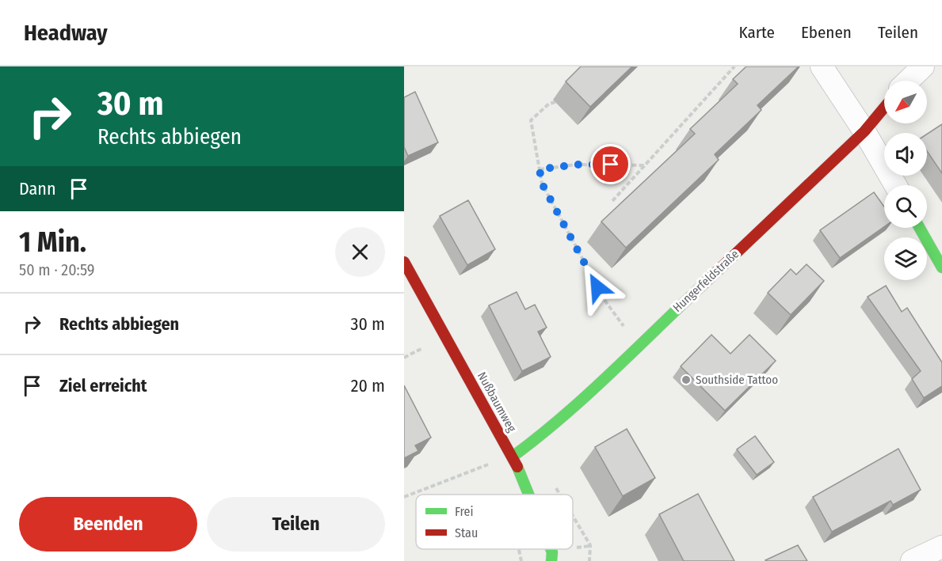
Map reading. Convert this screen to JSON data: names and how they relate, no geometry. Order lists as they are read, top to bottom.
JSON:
{
  "streets": {
    "street": ["Hungerfeldstraße", "Nußbaumweg"]
  },
  "crossings": [
    ["Hungerfeldstraße", "Nußbaumweg"]
  ],
  "places": ["Southside Tattoo"],
  "legend": ["Frei", "Stau"],
  "north": "bottom left",
  "page": {
    "header": "Headway",
    "nav": ["Karte", "Ebenen", "Teilen"],
    "turn": ["30 m", "Rechts abbiegen"],
    "then": "Dann",
    "heading": ["1 Min.", "50 m · 20:59"],
    "list": [
      {
        "name": "Rechts abbiegen",
        "value": "30 m"
      },
      {
        "name": "Ziel erreicht",
        "value": "20 m"
      }
    ],
    "buttons": ["Beenden", "Teilen"]
  }
}
